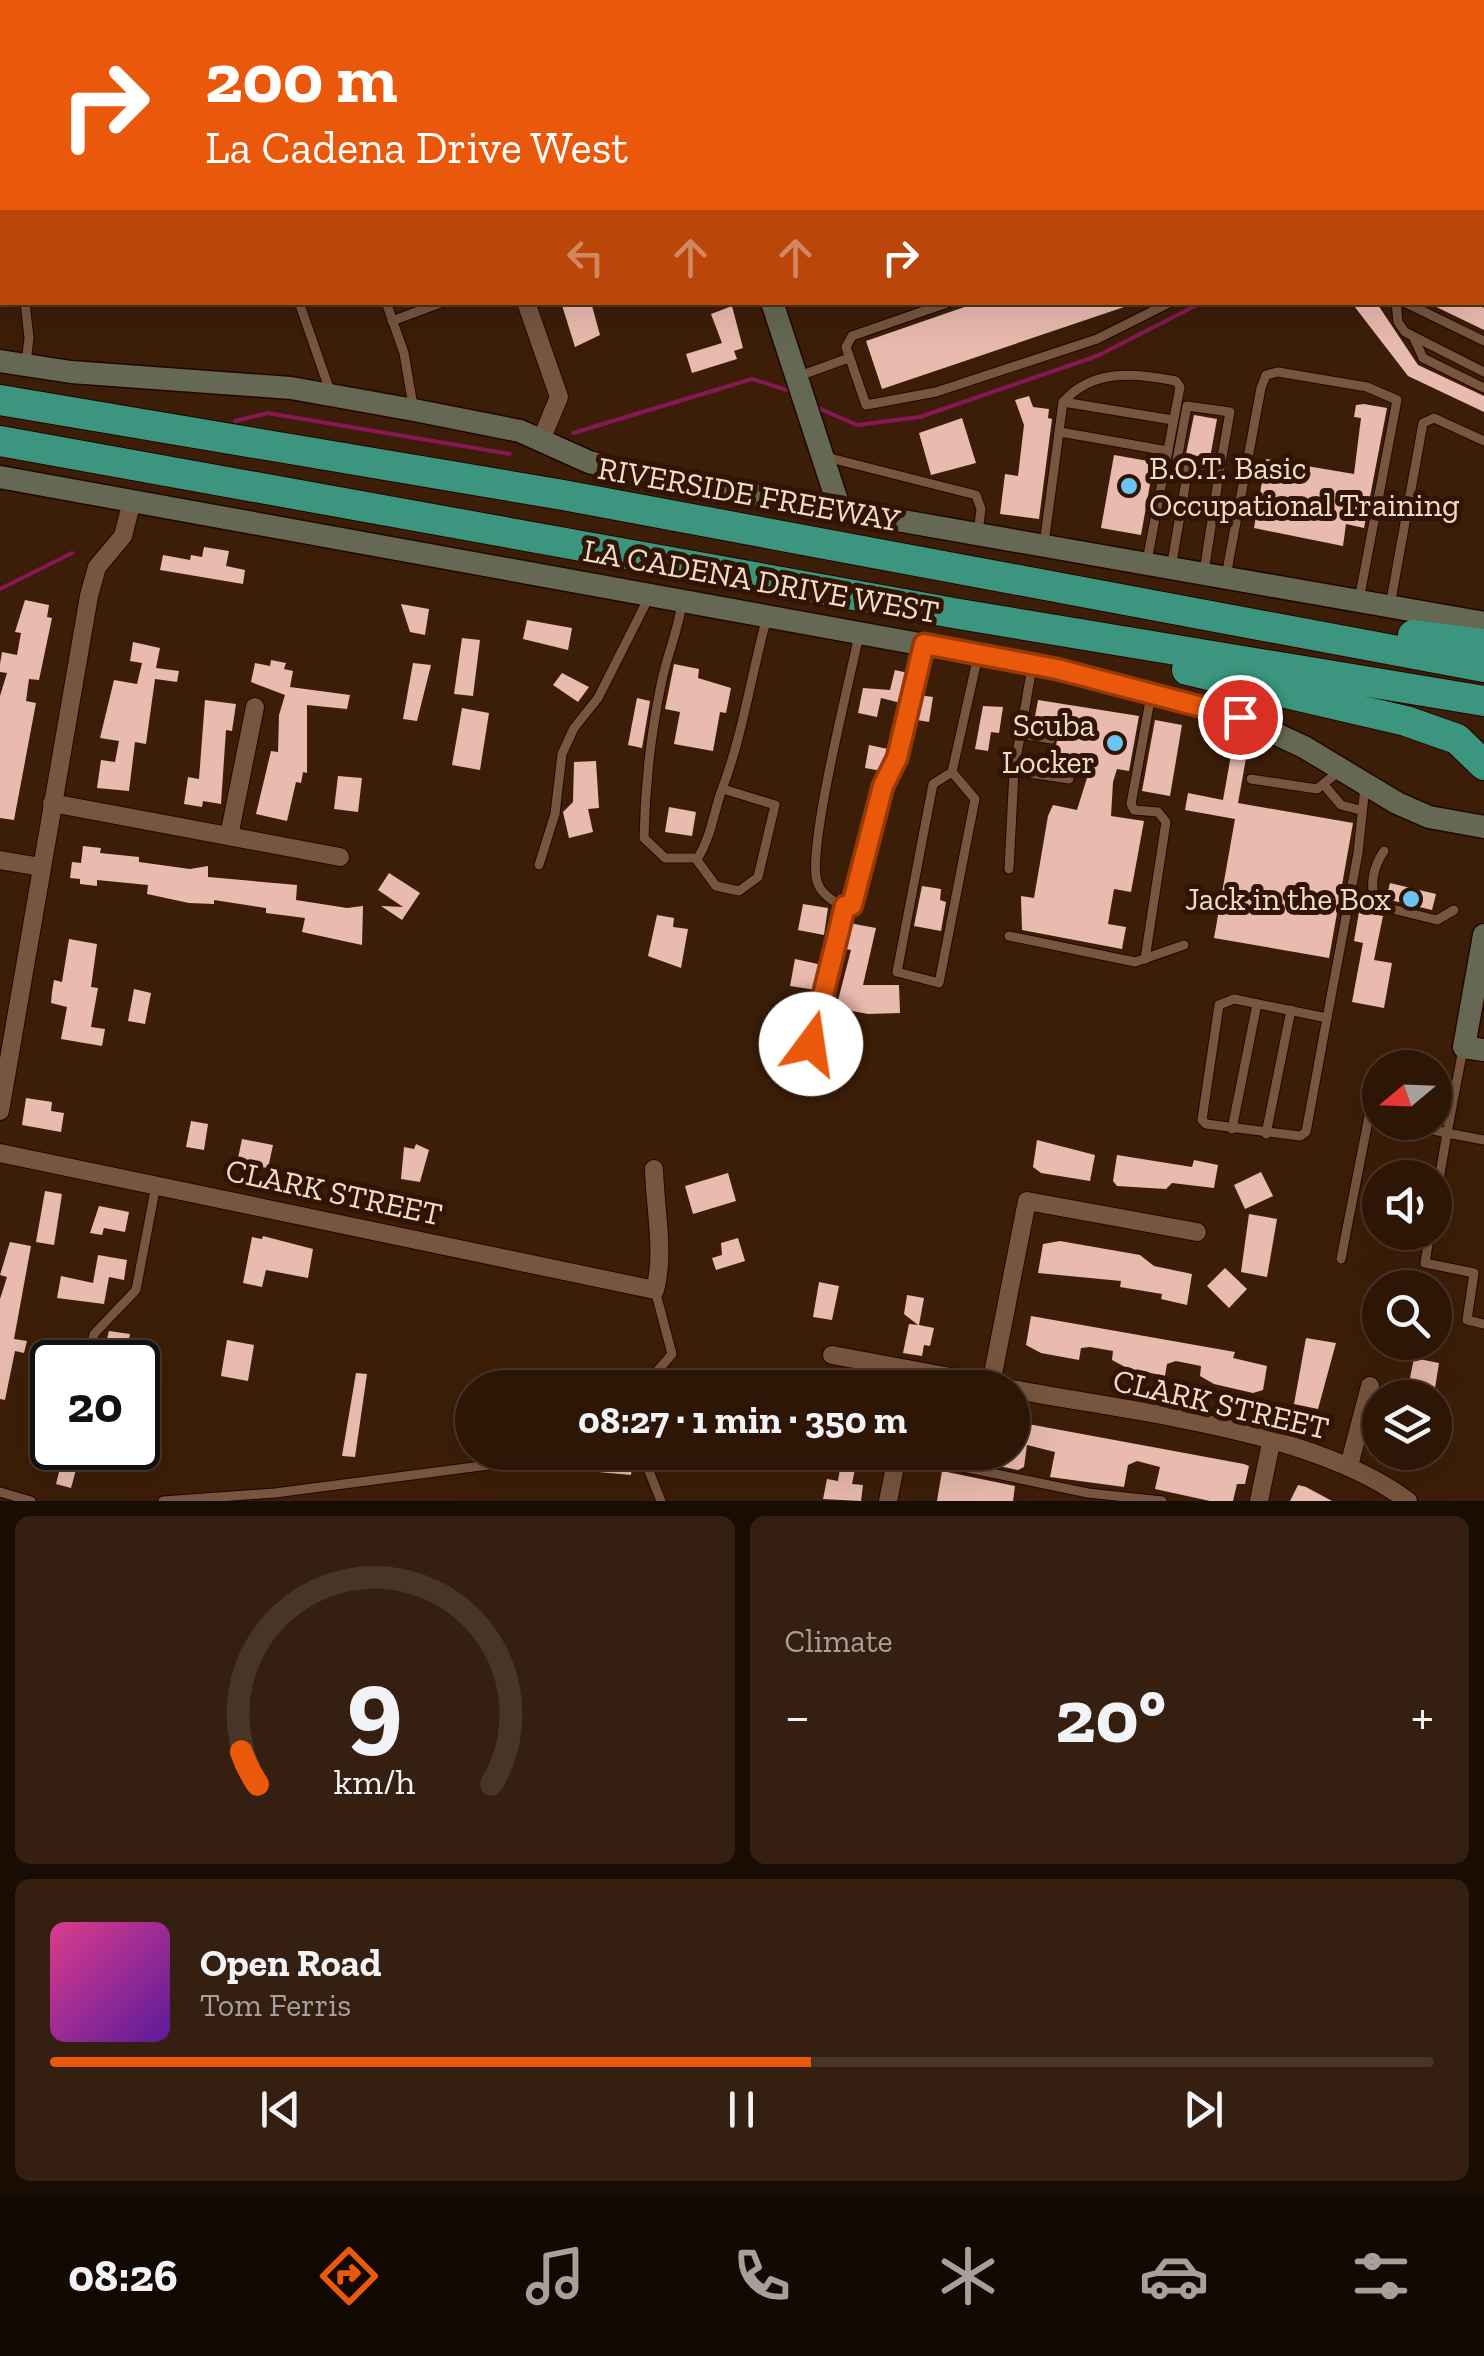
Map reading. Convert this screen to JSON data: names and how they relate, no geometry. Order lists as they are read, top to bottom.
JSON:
{
  "streets": {
    "highway": ["RIVERSIDE FREEWAY"],
    "main road": ["LA CADENA DRIVE WEST"],
    "street": ["CLARK STREET"]
  },
  "places": ["B.O.T. Basic Occupational Training", "Scuba Locker", "Jack in the Box"],
  "north": "left",
  "page": {
    "turn": ["200 m", "La Cadena Drive West"],
    "limit": "20",
    "trip": "08:27 · 1 min · 350 m",
    "tile": "Climate",
    "heat": ["−", "20°", "+"],
    "song": ["Open Road", "Tom Ferris"],
    "tabs": "08:26",
    "gauge": ["9", "km/h"]
  }
}
